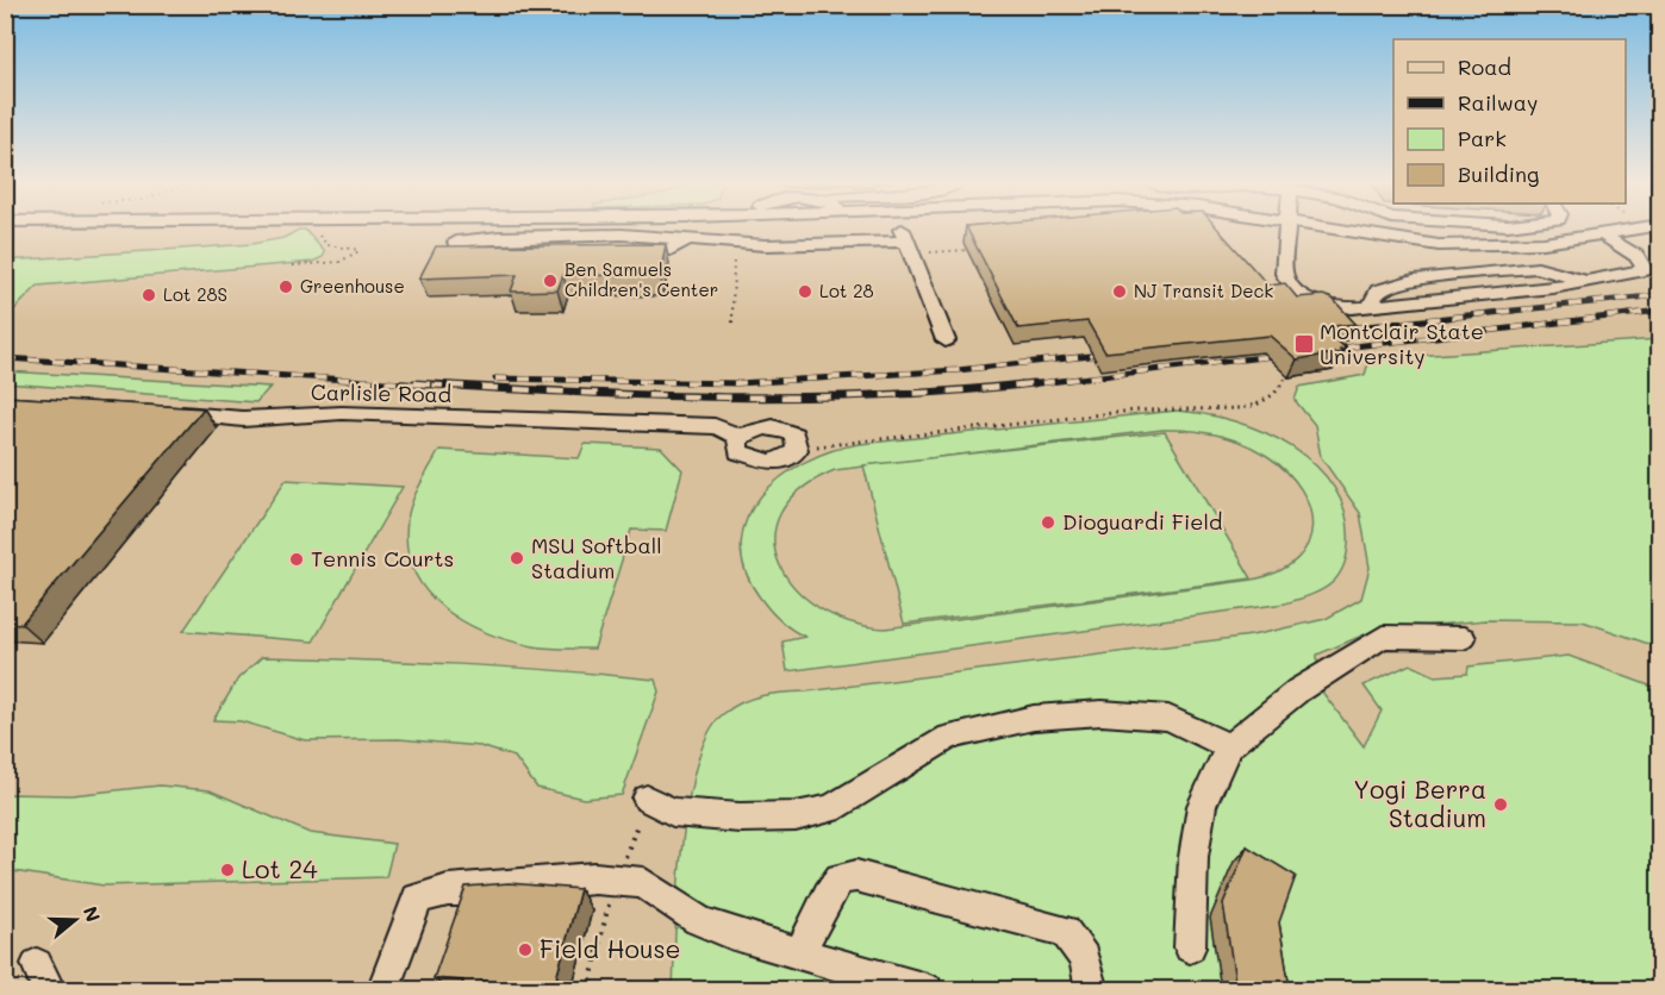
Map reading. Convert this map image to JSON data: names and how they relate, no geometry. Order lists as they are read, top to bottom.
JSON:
{
  "streets": {
    "street": ["Carlisle Road"]
  },
  "places": {
    "other": [
      "Ben Samuels Children's Center",
      "Greenhouse",
      "Lot 28",
      "NJ Transit Deck",
      "Lot 28S",
      "Dioguardi Field",
      "MSU Softball Stadium",
      "Tennis Courts",
      "Yogi Berra Stadium",
      "Lot 24",
      "Field House"
    ],
    "transit": ["Montclair State University"]
  },
  "legend": [
    "Road",
    "Railway",
    "Park",
    "Building"
  ],
  "north": "right"
}
